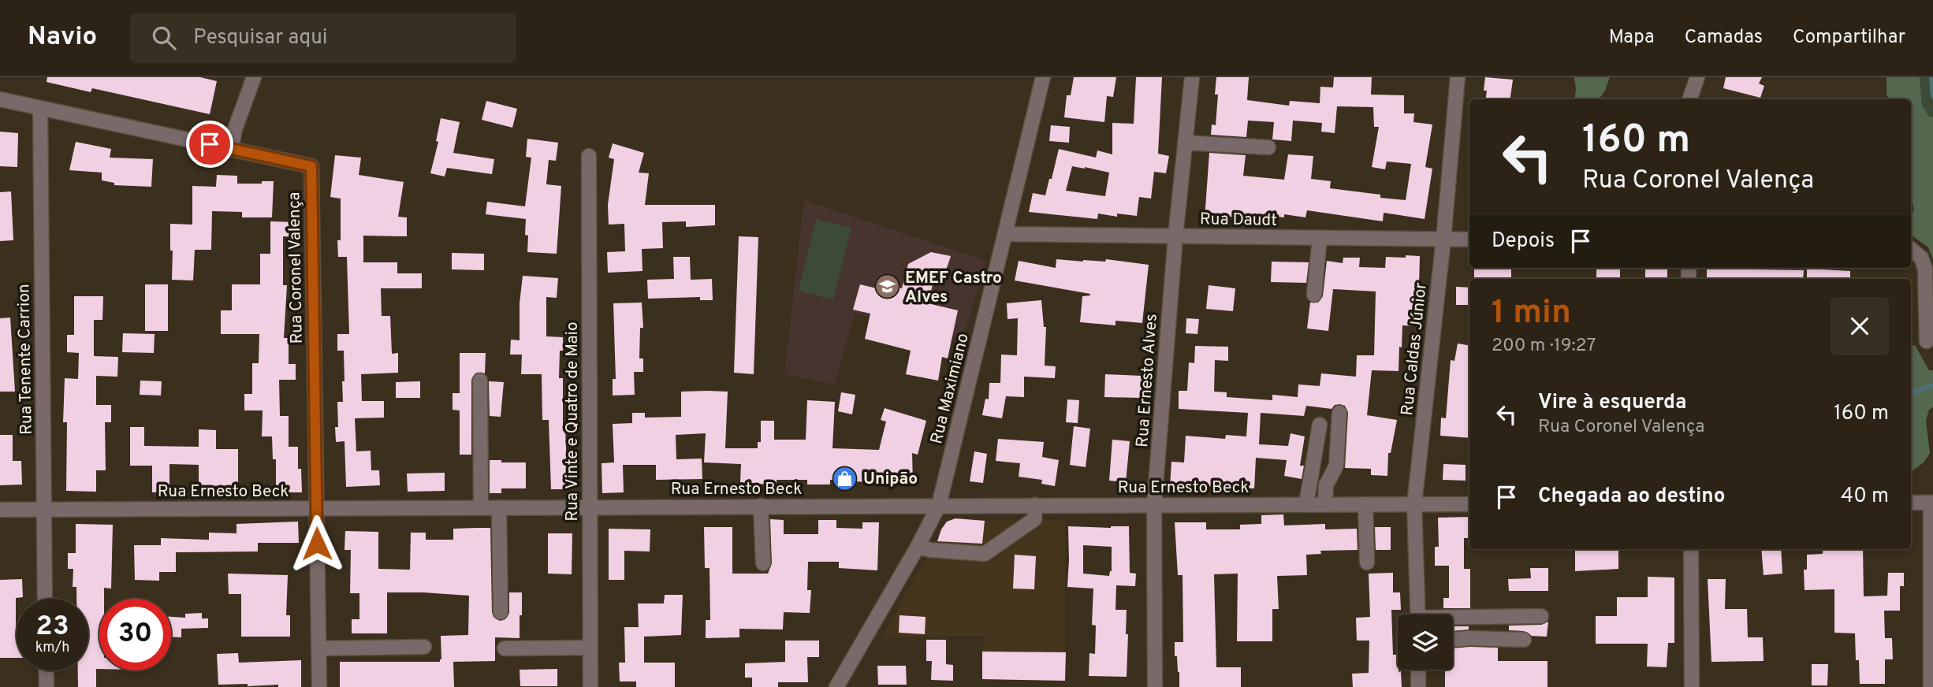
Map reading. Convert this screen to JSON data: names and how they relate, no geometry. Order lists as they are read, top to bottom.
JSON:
{
  "streets": {
    "street": [
      "Rua Daudt",
      "Rua Coronel Valença",
      "Rua Caldas Júnior",
      "Rua Tenente Carrion",
      "Rua Ernesto Alves",
      "Rua Maximiano",
      "Rua Vinte e Quatro de Maio",
      "Rua Ernesto Beck"
    ]
  },
  "crossings": [
    ["Rua Daudt", "Rua Caldas Júnior"],
    ["Rua Daudt", "Rua Ernesto Alves"],
    ["Rua Daudt", "Rua Maximiano"],
    ["Rua Coronel Valença", "Rua Tenente Carrion"],
    ["Rua Coronel Valença", "Rua Ernesto Beck"],
    ["Rua Caldas Júnior", "Rua Ernesto Beck"],
    ["Rua Tenente Carrion", "Rua Ernesto Beck"],
    ["Rua Ernesto Alves", "Rua Ernesto Beck"],
    ["Rua Maximiano", "Rua Ernesto Beck"],
    ["Rua Vinte e Quatro de Maio", "Rua Ernesto Beck"]
  ],
  "places": {
    "school or university": ["EMEF Castro Alves"],
    "shop": ["Unipão"]
  },
  "page": {
    "header": "Navio",
    "search": "Pesquisar aqui",
    "nav": ["Mapa", "Camadas", "Compartilhar"],
    "turn": ["160 m", "Rua Coronel Valença"],
    "then": "Depois",
    "heading": ["1 min", "200 m · 19:27"],
    "list": [
      {
        "name": "Vire à esquerda",
        "note": "Rua Coronel Valença",
        "value": "160 m"
      },
      {
        "name": "Chegada ao destino",
        "value": "40 m"
      }
    ],
    "speed": "23 km/h",
    "limit": "30"
  }
}
